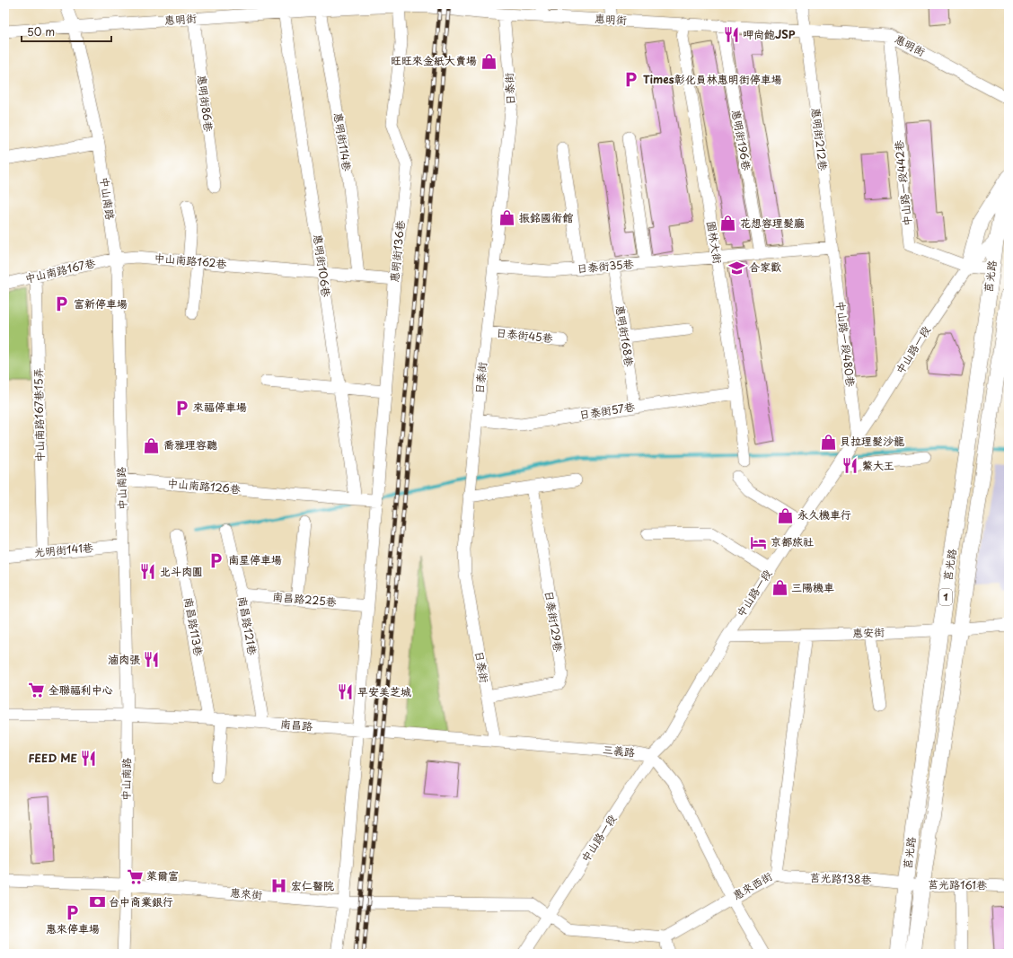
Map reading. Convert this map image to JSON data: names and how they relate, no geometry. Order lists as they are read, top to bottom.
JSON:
{
  "streets": {
    "main road": ["莒光路", "1"],
    "street": [
      "惠明街",
      "日泰街",
      "惠明街86巷",
      "惠明街212巷",
      "惠明街196巷",
      "惠明街114巷",
      "中山路一段442巷",
      "中山南路",
      "園林大街",
      "惠明街136巷",
      "中山南路162巷",
      "惠明街106巷",
      "日泰街35巷",
      "中山南路167巷",
      "日泰街45巷",
      "惠明街168巷",
      "中山路一段480巷",
      "中山路一段",
      "日泰街57巷",
      "中山南路167巷15弄",
      "中山南路126巷",
      "光明街141巷",
      "南昌路225巷",
      "日泰街129巷",
      "南昌路121巷",
      "南昌路113巷",
      "惠安街",
      "南昌路",
      "三義路",
      "莒光路138巷",
      "莒光路161巷",
      "惠來西街",
      "惠來街"
    ]
  },
  "crossings": [
    ["惠明街", "日泰街"],
    ["惠明街", "惠明街86巷"],
    ["惠明街", "惠明街212巷"],
    ["惠明街", "惠明街196巷"],
    ["惠明街", "惠明街114巷"],
    ["惠明街", "中山路一段442巷"],
    ["惠明街", "中山南路"],
    ["惠明街", "園林大街"],
    ["惠明街", "惠明街136巷"],
    ["惠明街", "惠明街106巷"],
    ["日泰街", "日泰街35巷"],
    ["日泰街", "日泰街45巷"],
    ["日泰街", "日泰街57巷"],
    ["日泰街", "日泰街129巷"],
    ["日泰街", "三義路"],
    ["惠明街212巷", "日泰街35巷"],
    ["惠明街212巷", "中山路一段480巷"],
    ["惠明街196巷", "日泰街35巷"],
    ["惠明街114巷", "中山南路162巷"],
    ["中山路一段442巷", "莒光路"],
    ["中山路一段442巷", "中山路一段"],
    ["中山南路", "中山南路162巷"],
    ["中山南路", "中山南路167巷"],
    ["中山南路", "中山南路126巷"],
    ["中山南路", "光明街141巷"],
    ["中山南路", "南昌路"],
    ["中山南路", "惠來街"],
    ["園林大街", "日泰街35巷"],
    ["園林大街", "日泰街57巷"],
    ["惠明街136巷", "中山南路162巷"],
    ["中山南路162巷", "惠明街106巷"],
    ["中山南路162巷", "中山南路167巷"],
    ["惠明街106巷", "中山南路126巷"],
    ["日泰街35巷", "惠明街168巷"],
    ["日泰街35巷", "中山路一段480巷"],
    ["中山南路167巷", "中山南路167巷15弄"],
    ["莒光路", "中山路一段"],
    ["莒光路", "1"],
    ["莒光路", "惠安街"],
    ["莒光路", "莒光路138巷"],
    ["莒光路", "莒光路161巷"],
    ["惠明街168巷", "日泰街57巷"],
    ["中山路一段480巷", "中山路一段"],
    ["中山路一段", "1"],
    ["中山路一段", "惠安街"],
    ["中山路一段", "三義路"],
    ["中山路一段", "惠來街"],
    ["中山南路167巷15弄", "光明街141巷"],
    ["南昌路225巷", "南昌路121巷"],
    ["南昌路121巷", "南昌路"],
    ["南昌路113巷", "南昌路"],
    ["惠安街", "惠來西街"],
    ["南昌路", "三義路"],
    ["莒光路138巷", "莒光路161巷"],
    ["莒光路138巷", "惠來西街"]
  ],
  "places": {
    "restaurant": [
      "呷尚飽JSP",
      "鱉大王",
      "北斗肉圓",
      "滷肉張",
      "早安美芝城",
      "FEED ME"
    ],
    "shop": [
      "旺旺來金紙大賣場",
      "振銘國術館",
      "花想容理髮廳",
      "貝拉理髮沙龍",
      "喬雅理容聽",
      "永久機車行",
      "三陽機車"
    ],
    "parking": [
      "Times彰化員林惠明街停車場",
      "富新停車場",
      "來福停車場",
      "南星停車場",
      "惠來停車場"
    ],
    "school or university": ["合家歡"],
    "hotel": ["京都旅社"],
    "supermarket": ["全聯福利中心", "萊爾富"],
    "hospital": ["宏仁醫院"],
    "bank": ["台中商業銀行"]
  },
  "scale_bar": "50 m"
}
